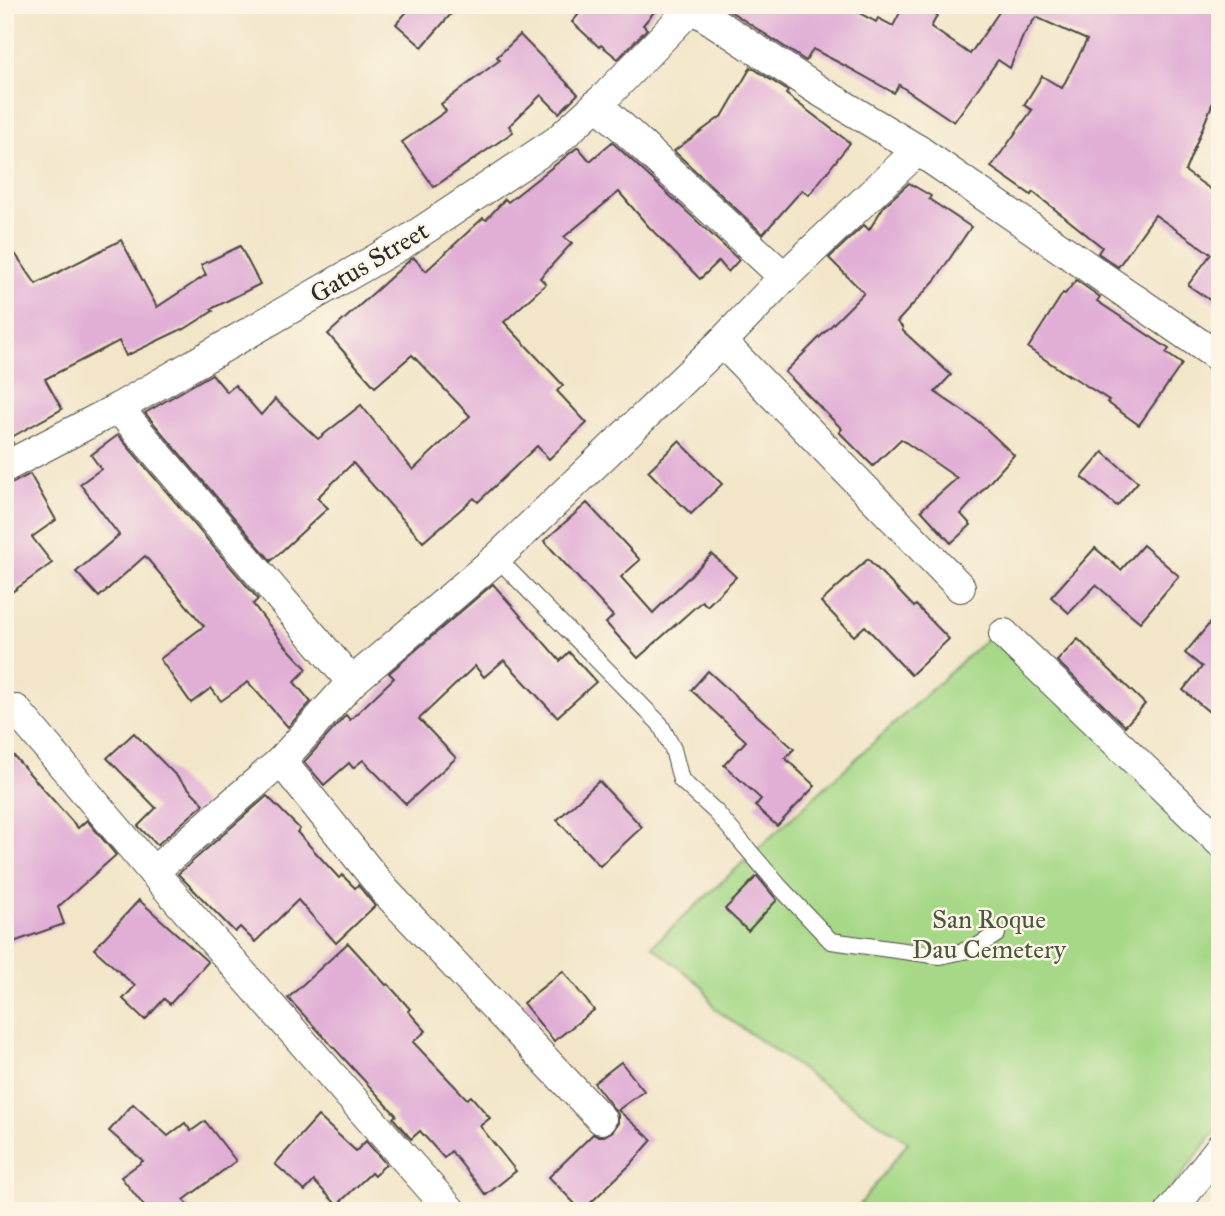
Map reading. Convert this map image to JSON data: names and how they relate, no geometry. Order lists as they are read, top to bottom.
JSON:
{
  "streets": {
    "street": ["Gatus Street"]
  },
  "parks": ["San Roque Dau Cemetery"]
}
